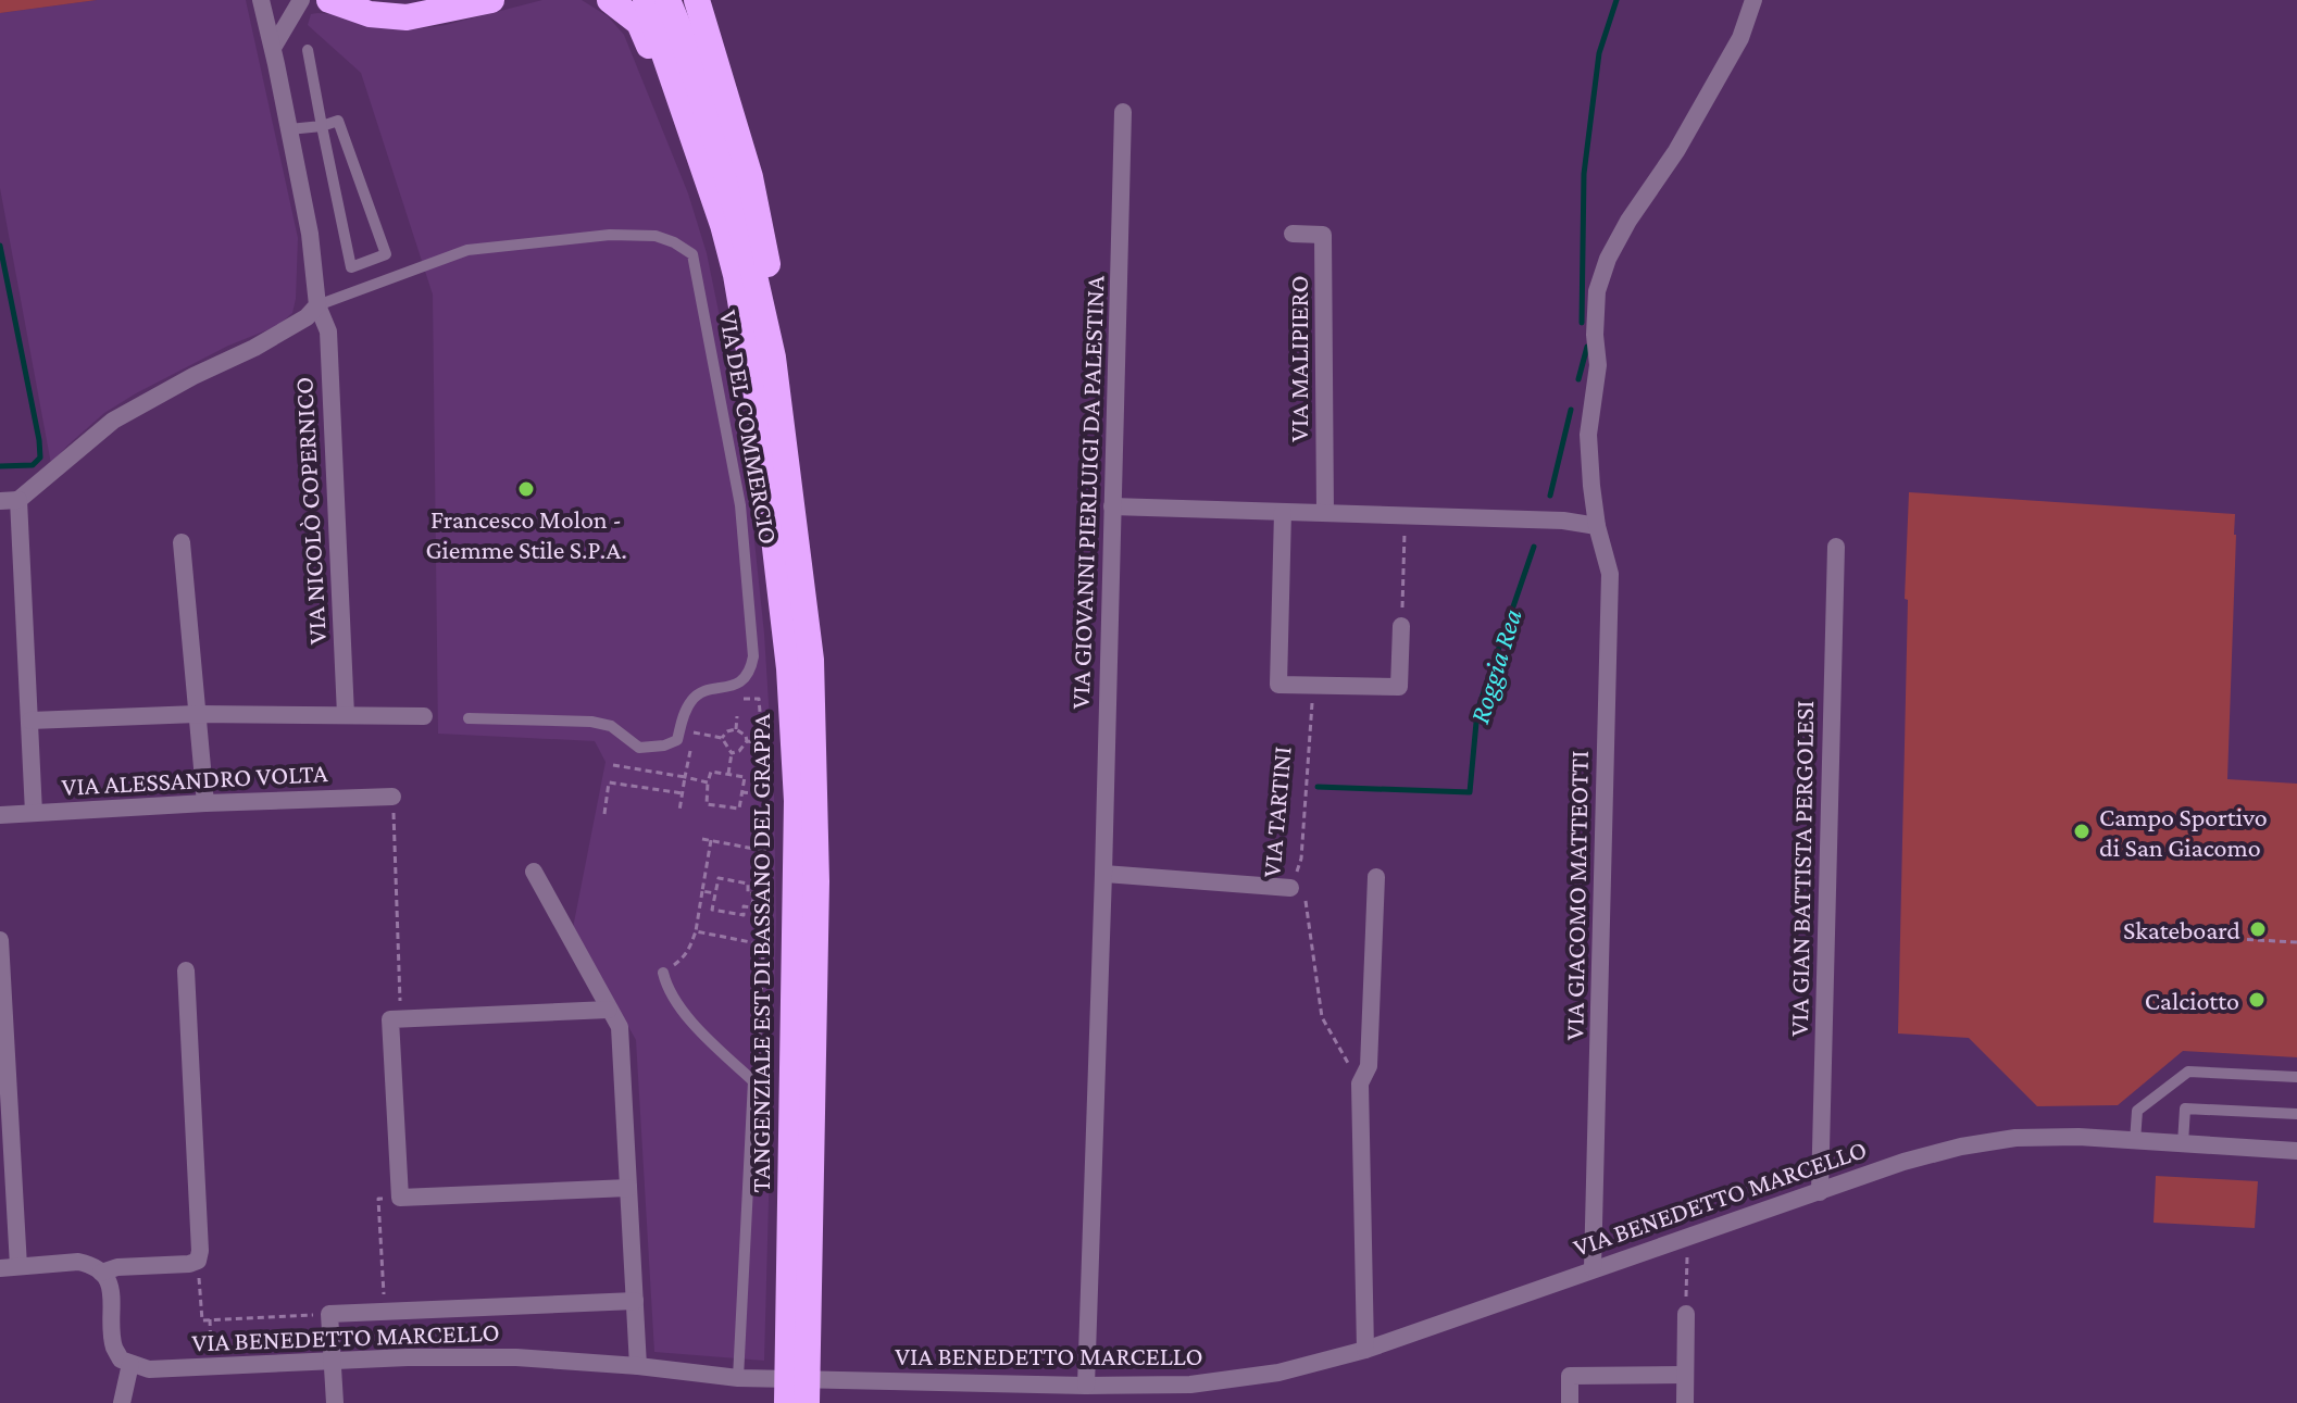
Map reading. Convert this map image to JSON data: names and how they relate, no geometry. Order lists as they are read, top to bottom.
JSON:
{
  "streets": {
    "highway": ["TANGENZIALE EST DI BASSANO DEL GRAPPA"],
    "street": [
      "VIA MALIPIERO",
      "VIA DEL COMMERCIO",
      "VIA GIOVANNI PIERLUIGI DA PALESTINA",
      "VIA NICOLÒ COPERNICO",
      "VIA ALESSANDRO VOLTA",
      "VIA GIAN BATTISTA PERGOLESI",
      "VIA GIACOMO MATTEOTTI",
      "VIA BENEDETTO MARCELLO"
    ],
    "path": ["VIA TARTINI"]
  },
  "crossings": [
    ["VIA DEL COMMERCIO", "VIA NICOLÒ COPERNICO"],
    ["VIA GIOVANNI PIERLUIGI DA PALESTINA", "VIA BENEDETTO MARCELLO"],
    ["VIA GIAN BATTISTA PERGOLESI", "VIA BENEDETTO MARCELLO"],
    ["VIA GIACOMO MATTEOTTI", "VIA BENEDETTO MARCELLO"]
  ],
  "water": ["Roggia Rea"],
  "places": [
    "Francesco Molon - Giemme Stile S.P.A.",
    "Campo Sportivo di San Giacomo",
    "Skateboard",
    "Calciotto"
  ]
}
